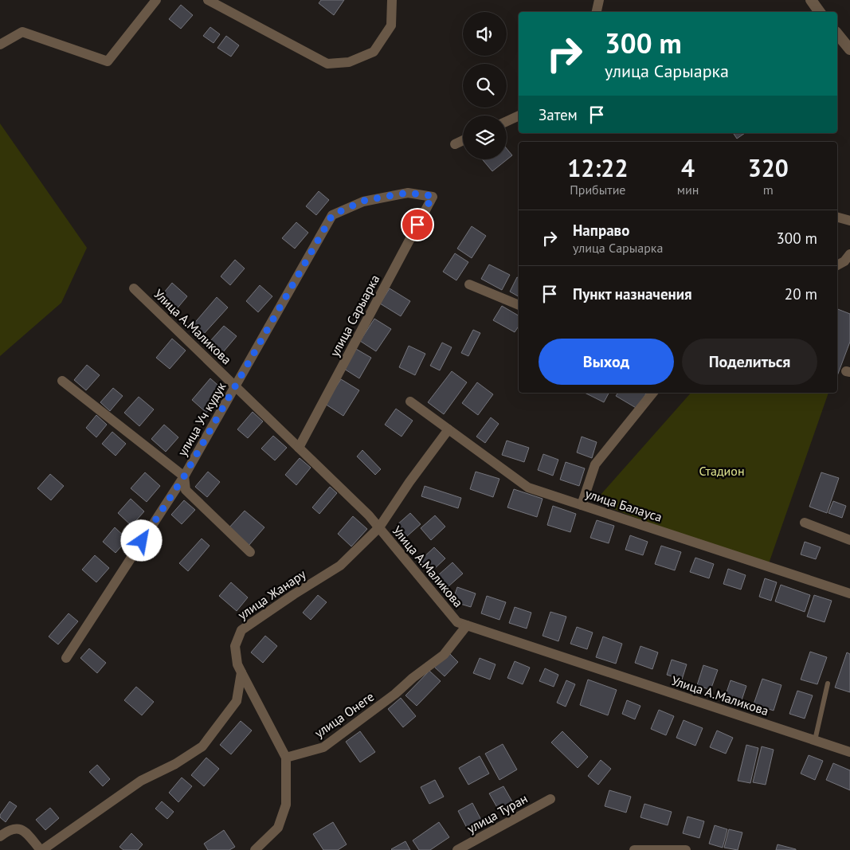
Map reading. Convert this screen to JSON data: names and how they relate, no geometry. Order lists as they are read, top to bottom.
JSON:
{
  "streets": {
    "street": [
      "улица Сарыарка",
      "Улица А.Маликова",
      "улица Уч кудук",
      "улица Балауса",
      "улица Жанару",
      "улица Онеге",
      "улица Туран"
    ]
  },
  "crossings": [
    ["улица Сарыарка", "Улица А.Маликова"],
    ["улица Сарыарка", "улица Уч кудук"],
    ["Улица А.Маликова", "улица Уч кудук"],
    ["Улица А.Маликова", "улица Жанару"],
    ["Улица А.Маликова", "улица Онеге"],
    ["улица Балауса", "улица Жанару"]
  ],
  "parks": ["Стадион"],
  "page": {
    "turn": ["300 m", "улица Сарыарка"],
    "then": "Затем",
    "eta": [
      "12:22",
      "Прибытие",
      "4",
      "мин",
      "320",
      "m"
    ],
    "list": [
      {
        "name": "Направо",
        "note": "улица Сарыарка",
        "value": "300 m"
      },
      {
        "name": "Пункт назначения",
        "value": "20 m"
      }
    ],
    "buttons": ["Выход", "Поделиться"]
  }
}
